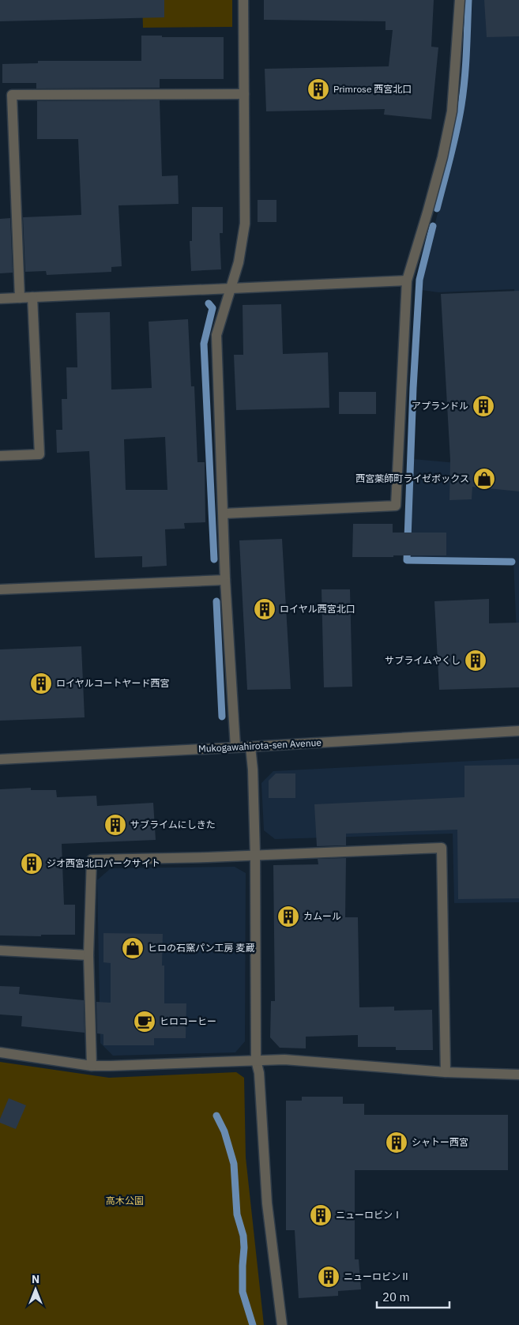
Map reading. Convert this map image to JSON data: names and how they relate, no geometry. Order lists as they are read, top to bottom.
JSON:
{
  "streets": {
    "street": ["Mukogawahirota-sen Avenue"]
  },
  "parks": ["高木公園"],
  "places": {
    "building": [
      "Primrose 西宮北口",
      "アプランドル",
      "ロイヤル西宮北口",
      "サブライムやくし",
      "ロイヤルコートヤード西宮",
      "サブライムにしきた",
      "ジオ西宮北口パークサイト",
      "カムール",
      "シャトー西宮",
      "ニューロビンⅠ",
      "ニューロビンⅡ"
    ],
    "shop": ["西宮薬師町ライゼボックス", "ヒロの石窯パン工房 麦蔵"],
    "cafe": ["ヒロコーヒー"]
  },
  "scale_bar": "20 m",
  "north": "top"
}
